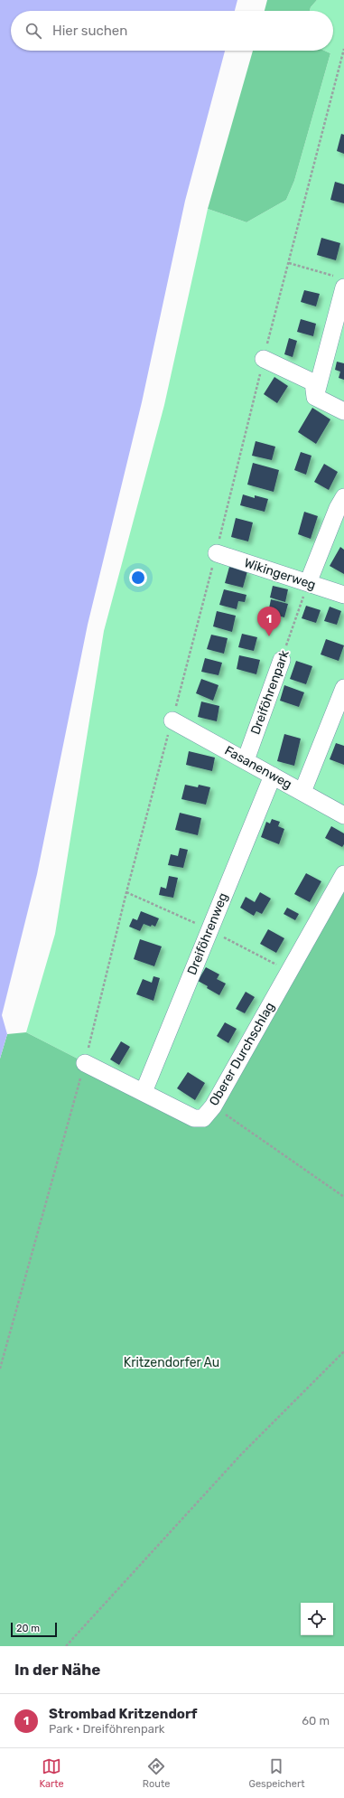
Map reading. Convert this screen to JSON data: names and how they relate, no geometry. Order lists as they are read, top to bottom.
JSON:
{
  "streets": {
    "street": [
      "Wikingerweg",
      "Dreiföhrenpark",
      "Fasanenweg",
      "Dreiföhrenweg",
      "Oberer Durchschlag"
    ]
  },
  "crossings": [
    ["Wikingerweg", "Dreiföhrenpark"],
    ["Dreiföhrenpark", "Fasanenweg"],
    ["Fasanenweg", "Dreiföhrenweg"],
    ["Dreiföhrenweg", "Oberer Durchschlag"]
  ],
  "parks": ["Kritzendorfer Au"],
  "scale_bar": "20 m",
  "page": {
    "search": "Hier suchen",
    "pins": "1",
    "scale": "20 m",
    "heading": "In der Nähe",
    "list": [
      {
        "mark": "1",
        "name": "Strombad Kritzendorf",
        "note": "Park · Dreiföhrenpark",
        "value": "60 m"
      }
    ],
    "nav": ["Karte", "Route", "Gespeichert"]
  }
}
